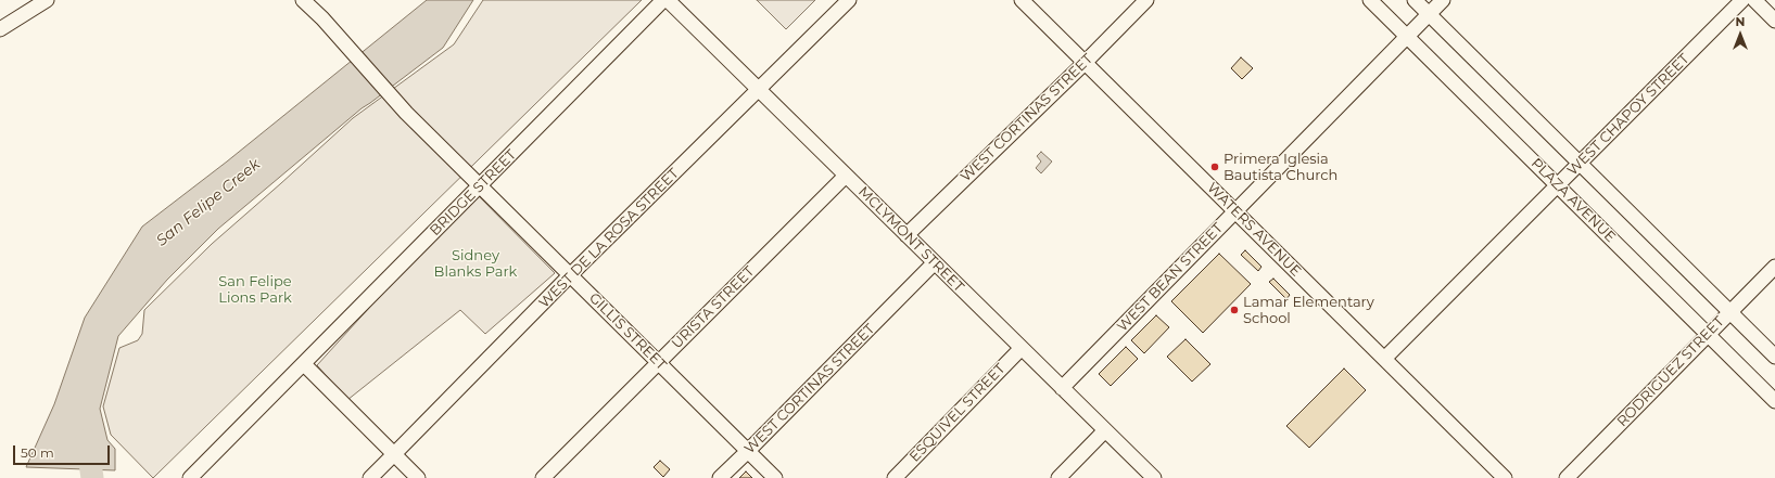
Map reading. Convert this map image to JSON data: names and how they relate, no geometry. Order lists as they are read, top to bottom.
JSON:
{
  "streets": {
    "street": [
      "WEST CHAPOY STREET",
      "WEST CORTINAS STREET",
      "BRIDGE STREET",
      "PLAZA AVENUE",
      "WATERS AVENUE",
      "WEST DE LA ROSA STREET",
      "MCLYMONT STREET",
      "WEST BEAN STREET",
      "URISTA STREET",
      "GILLIS STREET",
      "RODRIGUEZ STREET",
      "ESQUIVEL STREET"
    ]
  },
  "crossings": [
    ["WEST CHAPOY STREET", "PLAZA AVENUE"],
    ["WEST CHAPOY STREET", "WATERS AVENUE"],
    ["WEST CORTINAS STREET", "WATERS AVENUE"],
    ["WEST CORTINAS STREET", "MCLYMONT STREET"],
    ["WEST CORTINAS STREET", "GILLIS STREET"],
    ["BRIDGE STREET", "GILLIS STREET"],
    ["PLAZA AVENUE", "WEST BEAN STREET"],
    ["PLAZA AVENUE", "RODRIGUEZ STREET"],
    ["WATERS AVENUE", "WEST BEAN STREET"],
    ["WEST DE LA ROSA STREET", "MCLYMONT STREET"],
    ["WEST DE LA ROSA STREET", "GILLIS STREET"],
    ["MCLYMONT STREET", "WEST BEAN STREET"],
    ["MCLYMONT STREET", "URISTA STREET"],
    ["MCLYMONT STREET", "ESQUIVEL STREET"],
    ["URISTA STREET", "GILLIS STREET"]
  ],
  "water": ["San Felipe Creek"],
  "parks": ["Sidney Blanks Park", "San Felipe Lions Park"],
  "places": ["Primera Iglesia Bautista Church", "Lamar Elementary School"],
  "scale_bar": "50 m",
  "north": "top"
}
